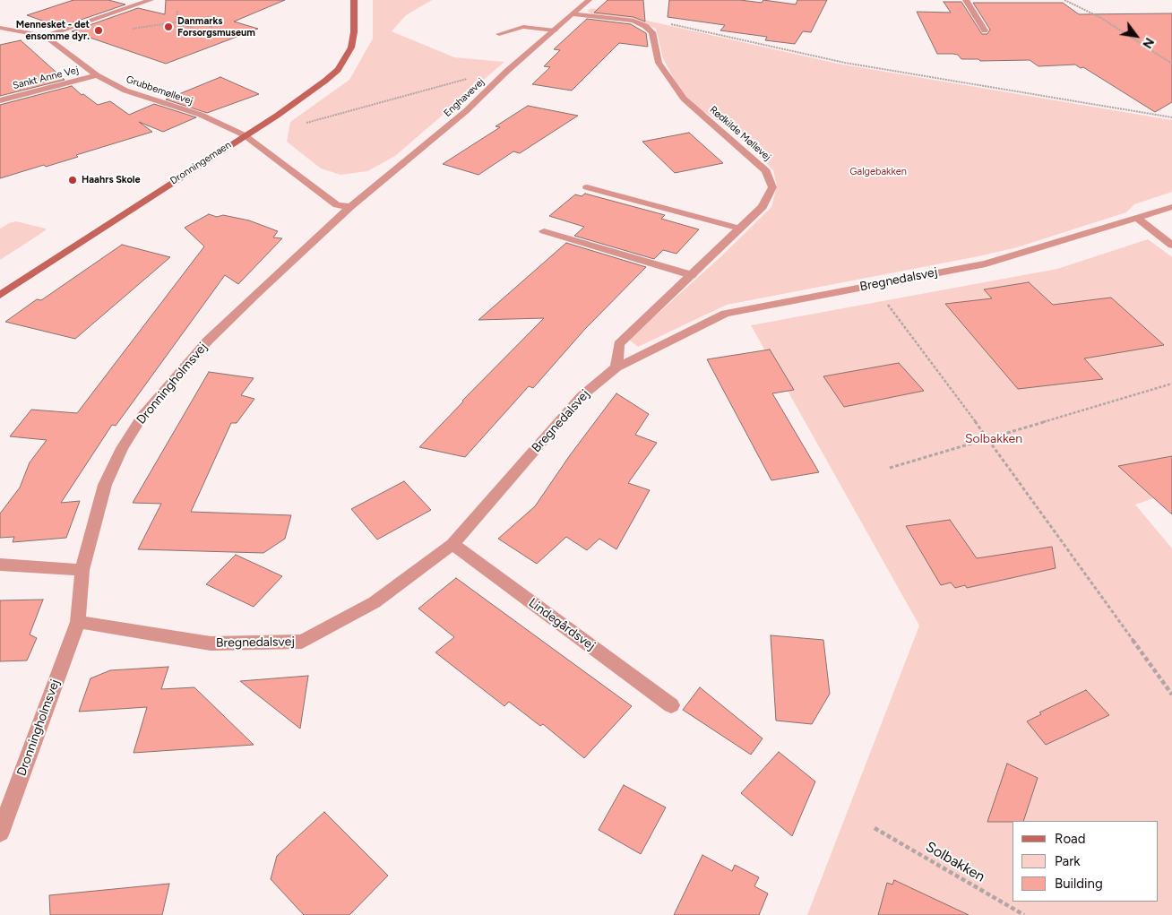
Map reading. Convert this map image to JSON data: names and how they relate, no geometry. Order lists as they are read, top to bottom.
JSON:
{
  "streets": {
    "street": [
      "Sankt Anne Vej",
      "Grubbemøllevej",
      "Enghavevej",
      "Rødkilde Møllevej",
      "Dronningemaen",
      "Bregnedalsvej",
      "Dronningholmsvej",
      "Lindegårdsvej"
    ],
    "path": ["Solbakken"]
  },
  "crossings": [
    ["Sankt Anne Vej", "Grubbemøllevej"],
    ["Grubbemøllevej", "Dronningemaen"],
    ["Enghavevej", "Rødkilde Møllevej"],
    ["Enghavevej", "Dronningholmsvej"],
    ["Rødkilde Møllevej", "Bregnedalsvej"],
    ["Bregnedalsvej", "Dronningholmsvej"],
    ["Bregnedalsvej", "Lindegårdsvej"]
  ],
  "parks": ["Galgebakken", "Solbakken"],
  "places": ["Danmarks Forsorgsmuseum", "Mennesket - det ensomme dyr.", "Haahrs Skole"],
  "legend": ["Road", "Park", "Building"],
  "north": "bottom right"
}
